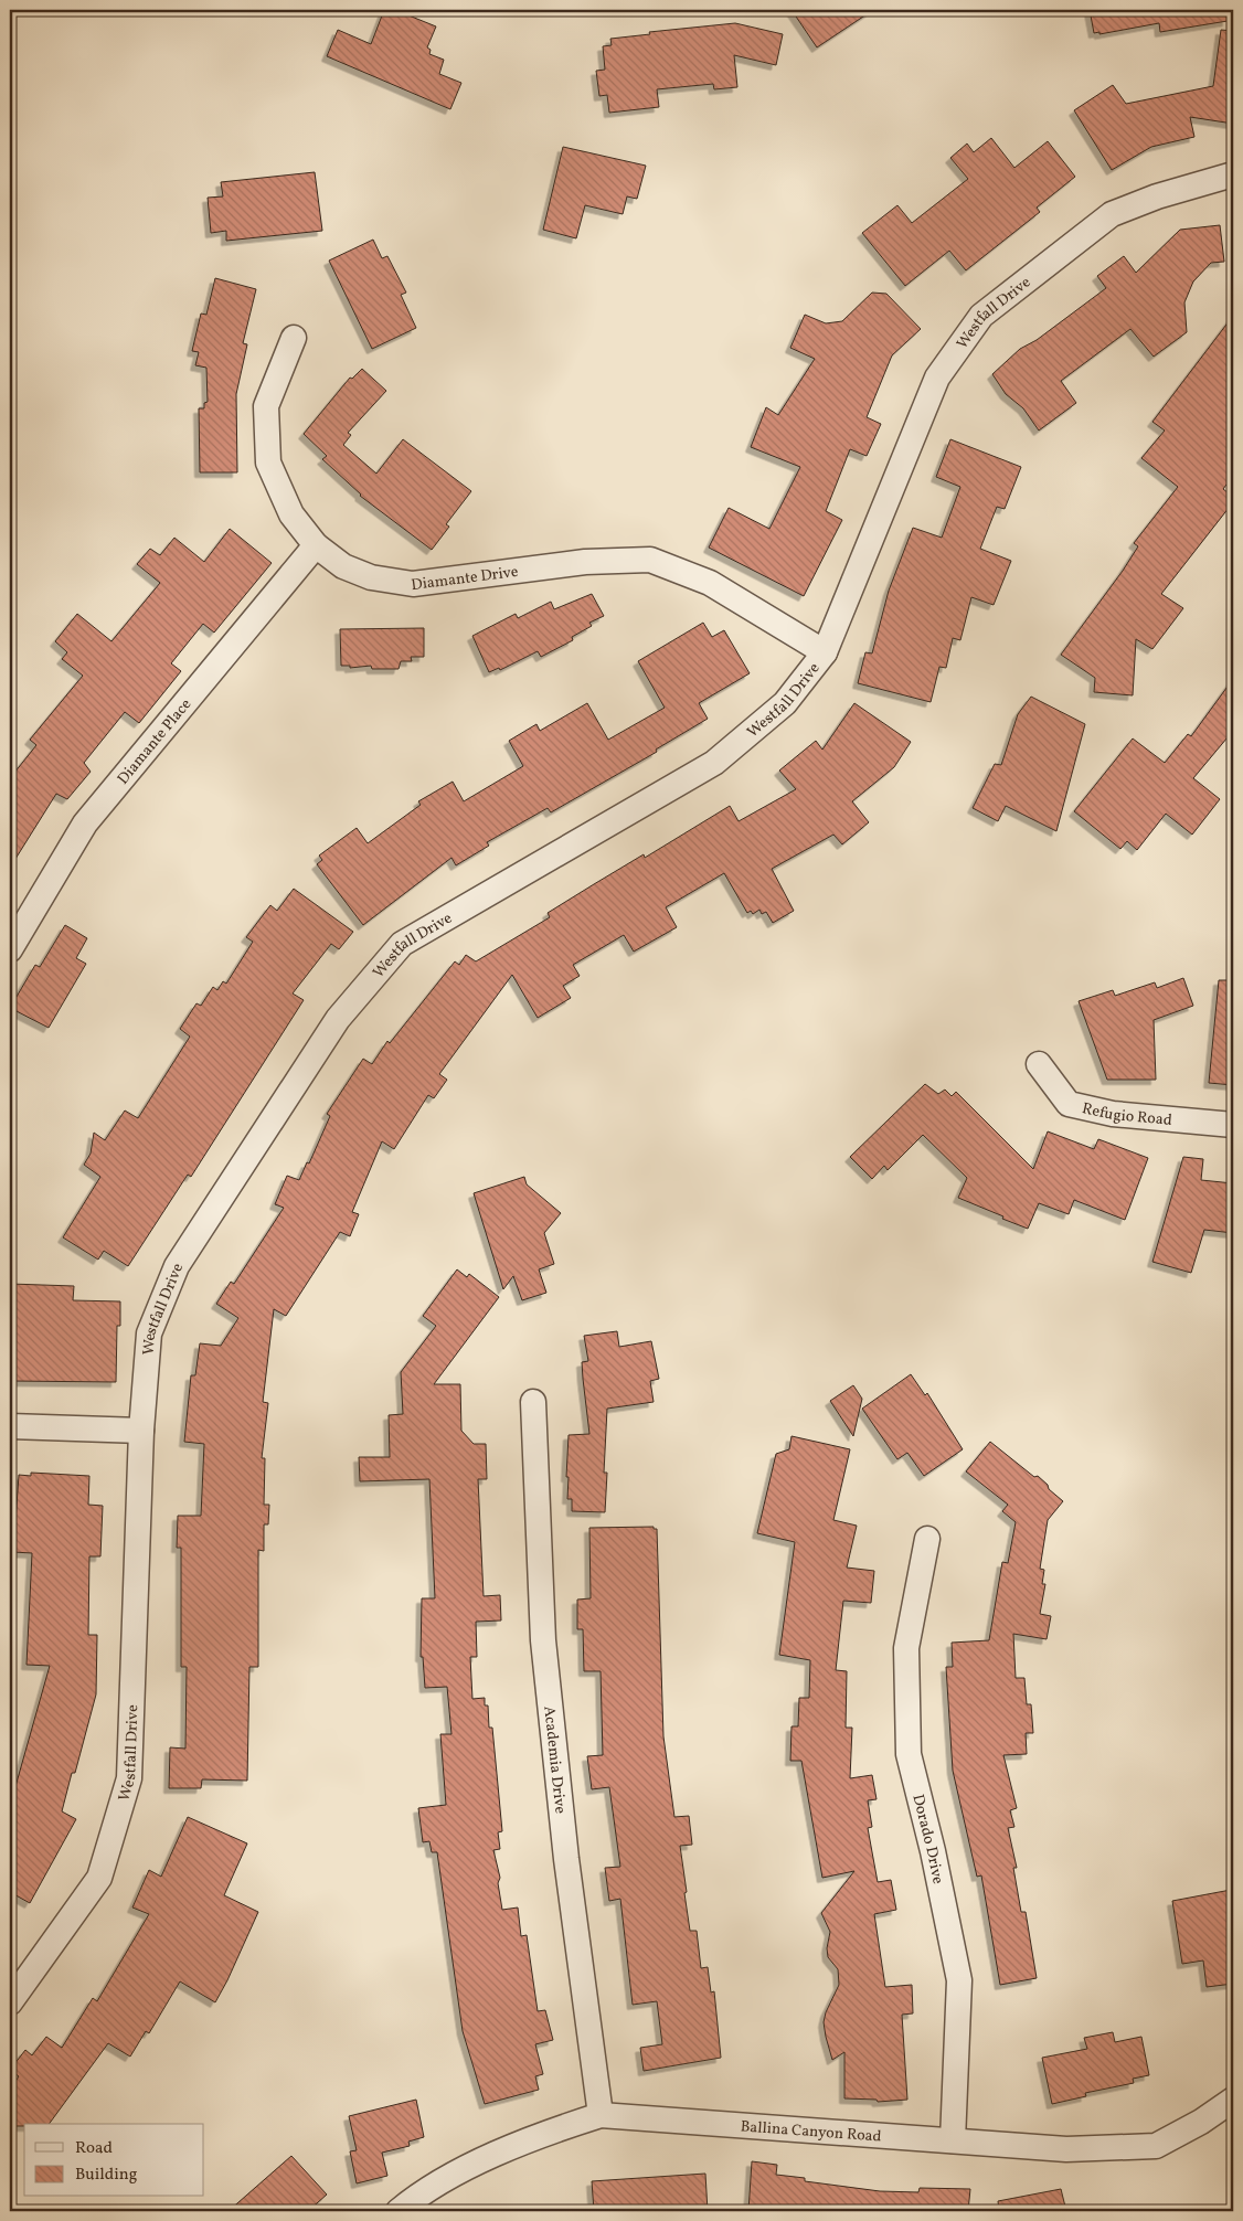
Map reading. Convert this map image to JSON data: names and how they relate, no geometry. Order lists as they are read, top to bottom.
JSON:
{
  "streets": {
    "street": [
      "Westfall Drive",
      "Diamante Drive",
      "Diamante Place",
      "Refugio Road",
      "Academia Drive",
      "Dorado Drive",
      "Ballina Canyon Road"
    ]
  },
  "crossings": [
    ["Westfall Drive", "Diamante Drive"],
    ["Diamante Drive", "Diamante Place"],
    ["Academia Drive", "Ballina Canyon Road"],
    ["Dorado Drive", "Ballina Canyon Road"]
  ],
  "legend": ["Road", "Building"]
}
